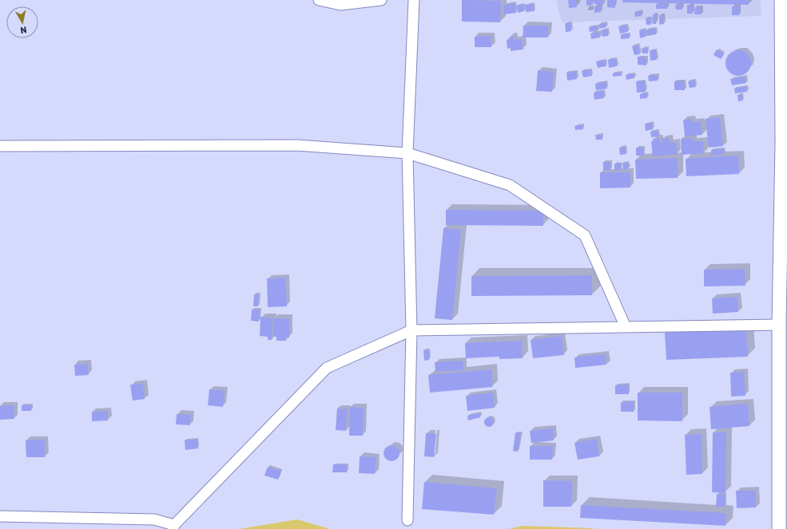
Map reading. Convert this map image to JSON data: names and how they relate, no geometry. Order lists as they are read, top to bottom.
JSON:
{
  "north": "bottom"
}
